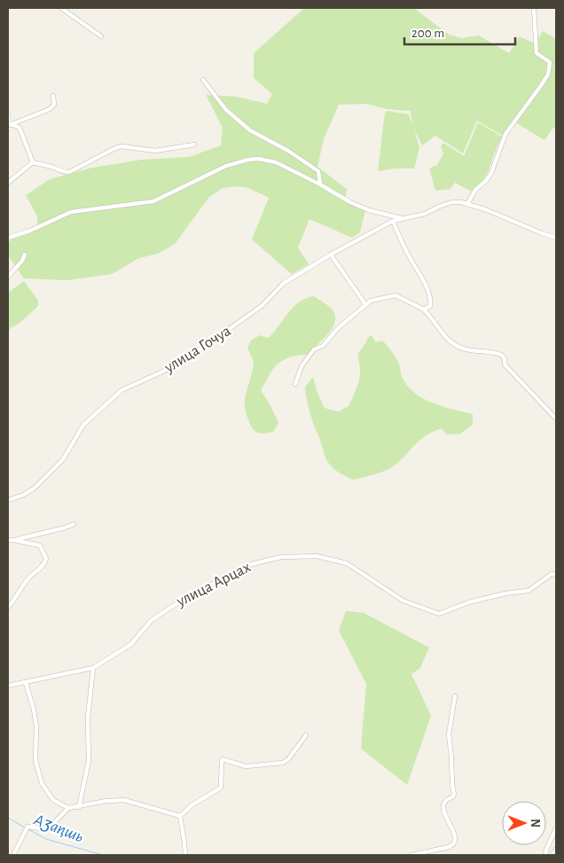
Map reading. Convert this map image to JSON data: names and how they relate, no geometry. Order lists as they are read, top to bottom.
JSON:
{
  "streets": {
    "street": ["улица Гочуа", "улица Арцах"]
  },
  "water": ["Аӡаԥшь"],
  "scale_bar": "200 m",
  "north": "right"
}
